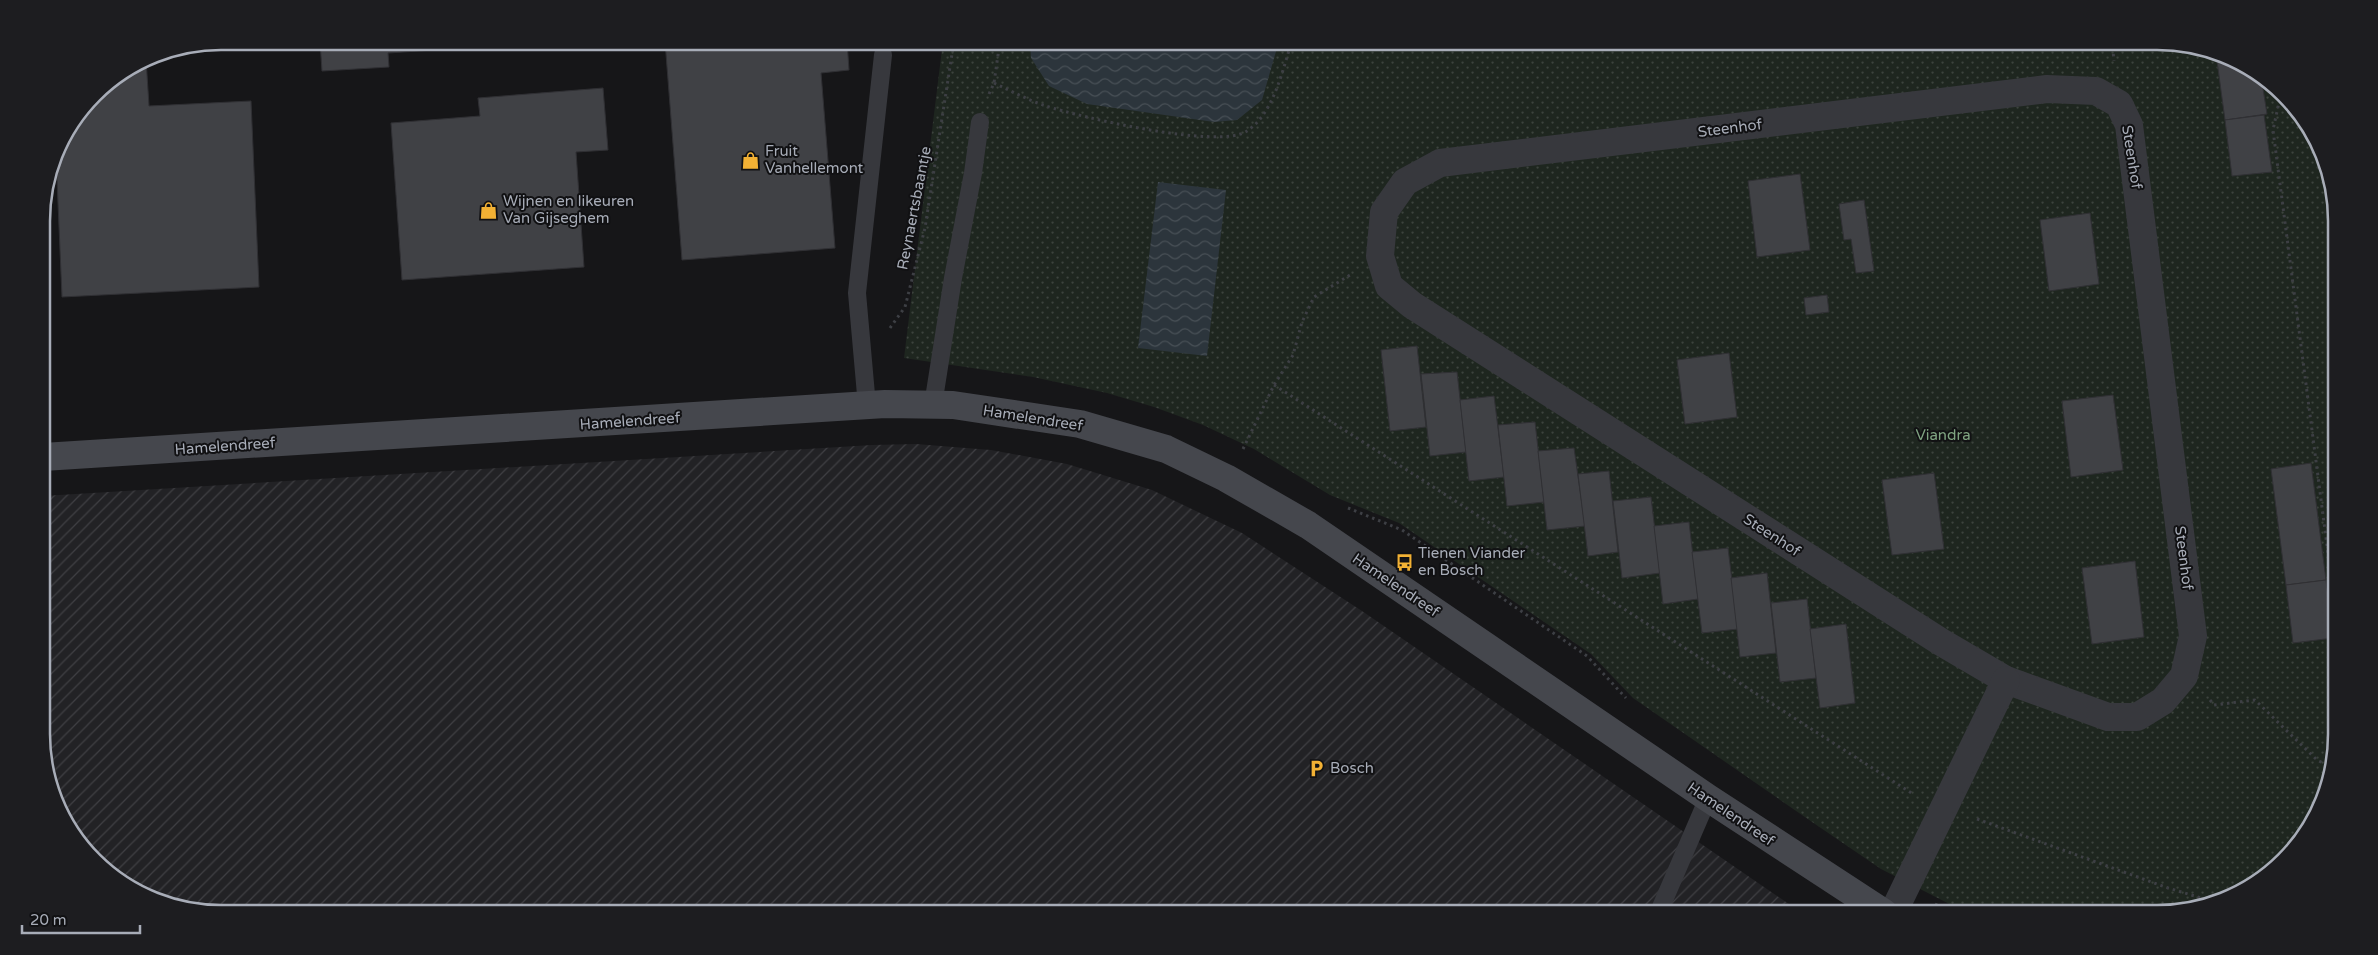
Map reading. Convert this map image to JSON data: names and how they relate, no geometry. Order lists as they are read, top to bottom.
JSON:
{
  "streets": {
    "street": ["Steenhof", "Hamelendreef"],
    "path": ["Reynaertsbaantje"]
  },
  "parks": ["Viandra"],
  "places": {
    "shop": ["Fruit Vanhellemont", "Wijnen en likeuren Van Gijseghem"],
    "bus stop": ["Tienen Viander en Bosch"],
    "parking": ["Bosch"]
  },
  "scale_bar": "20 m"
}
